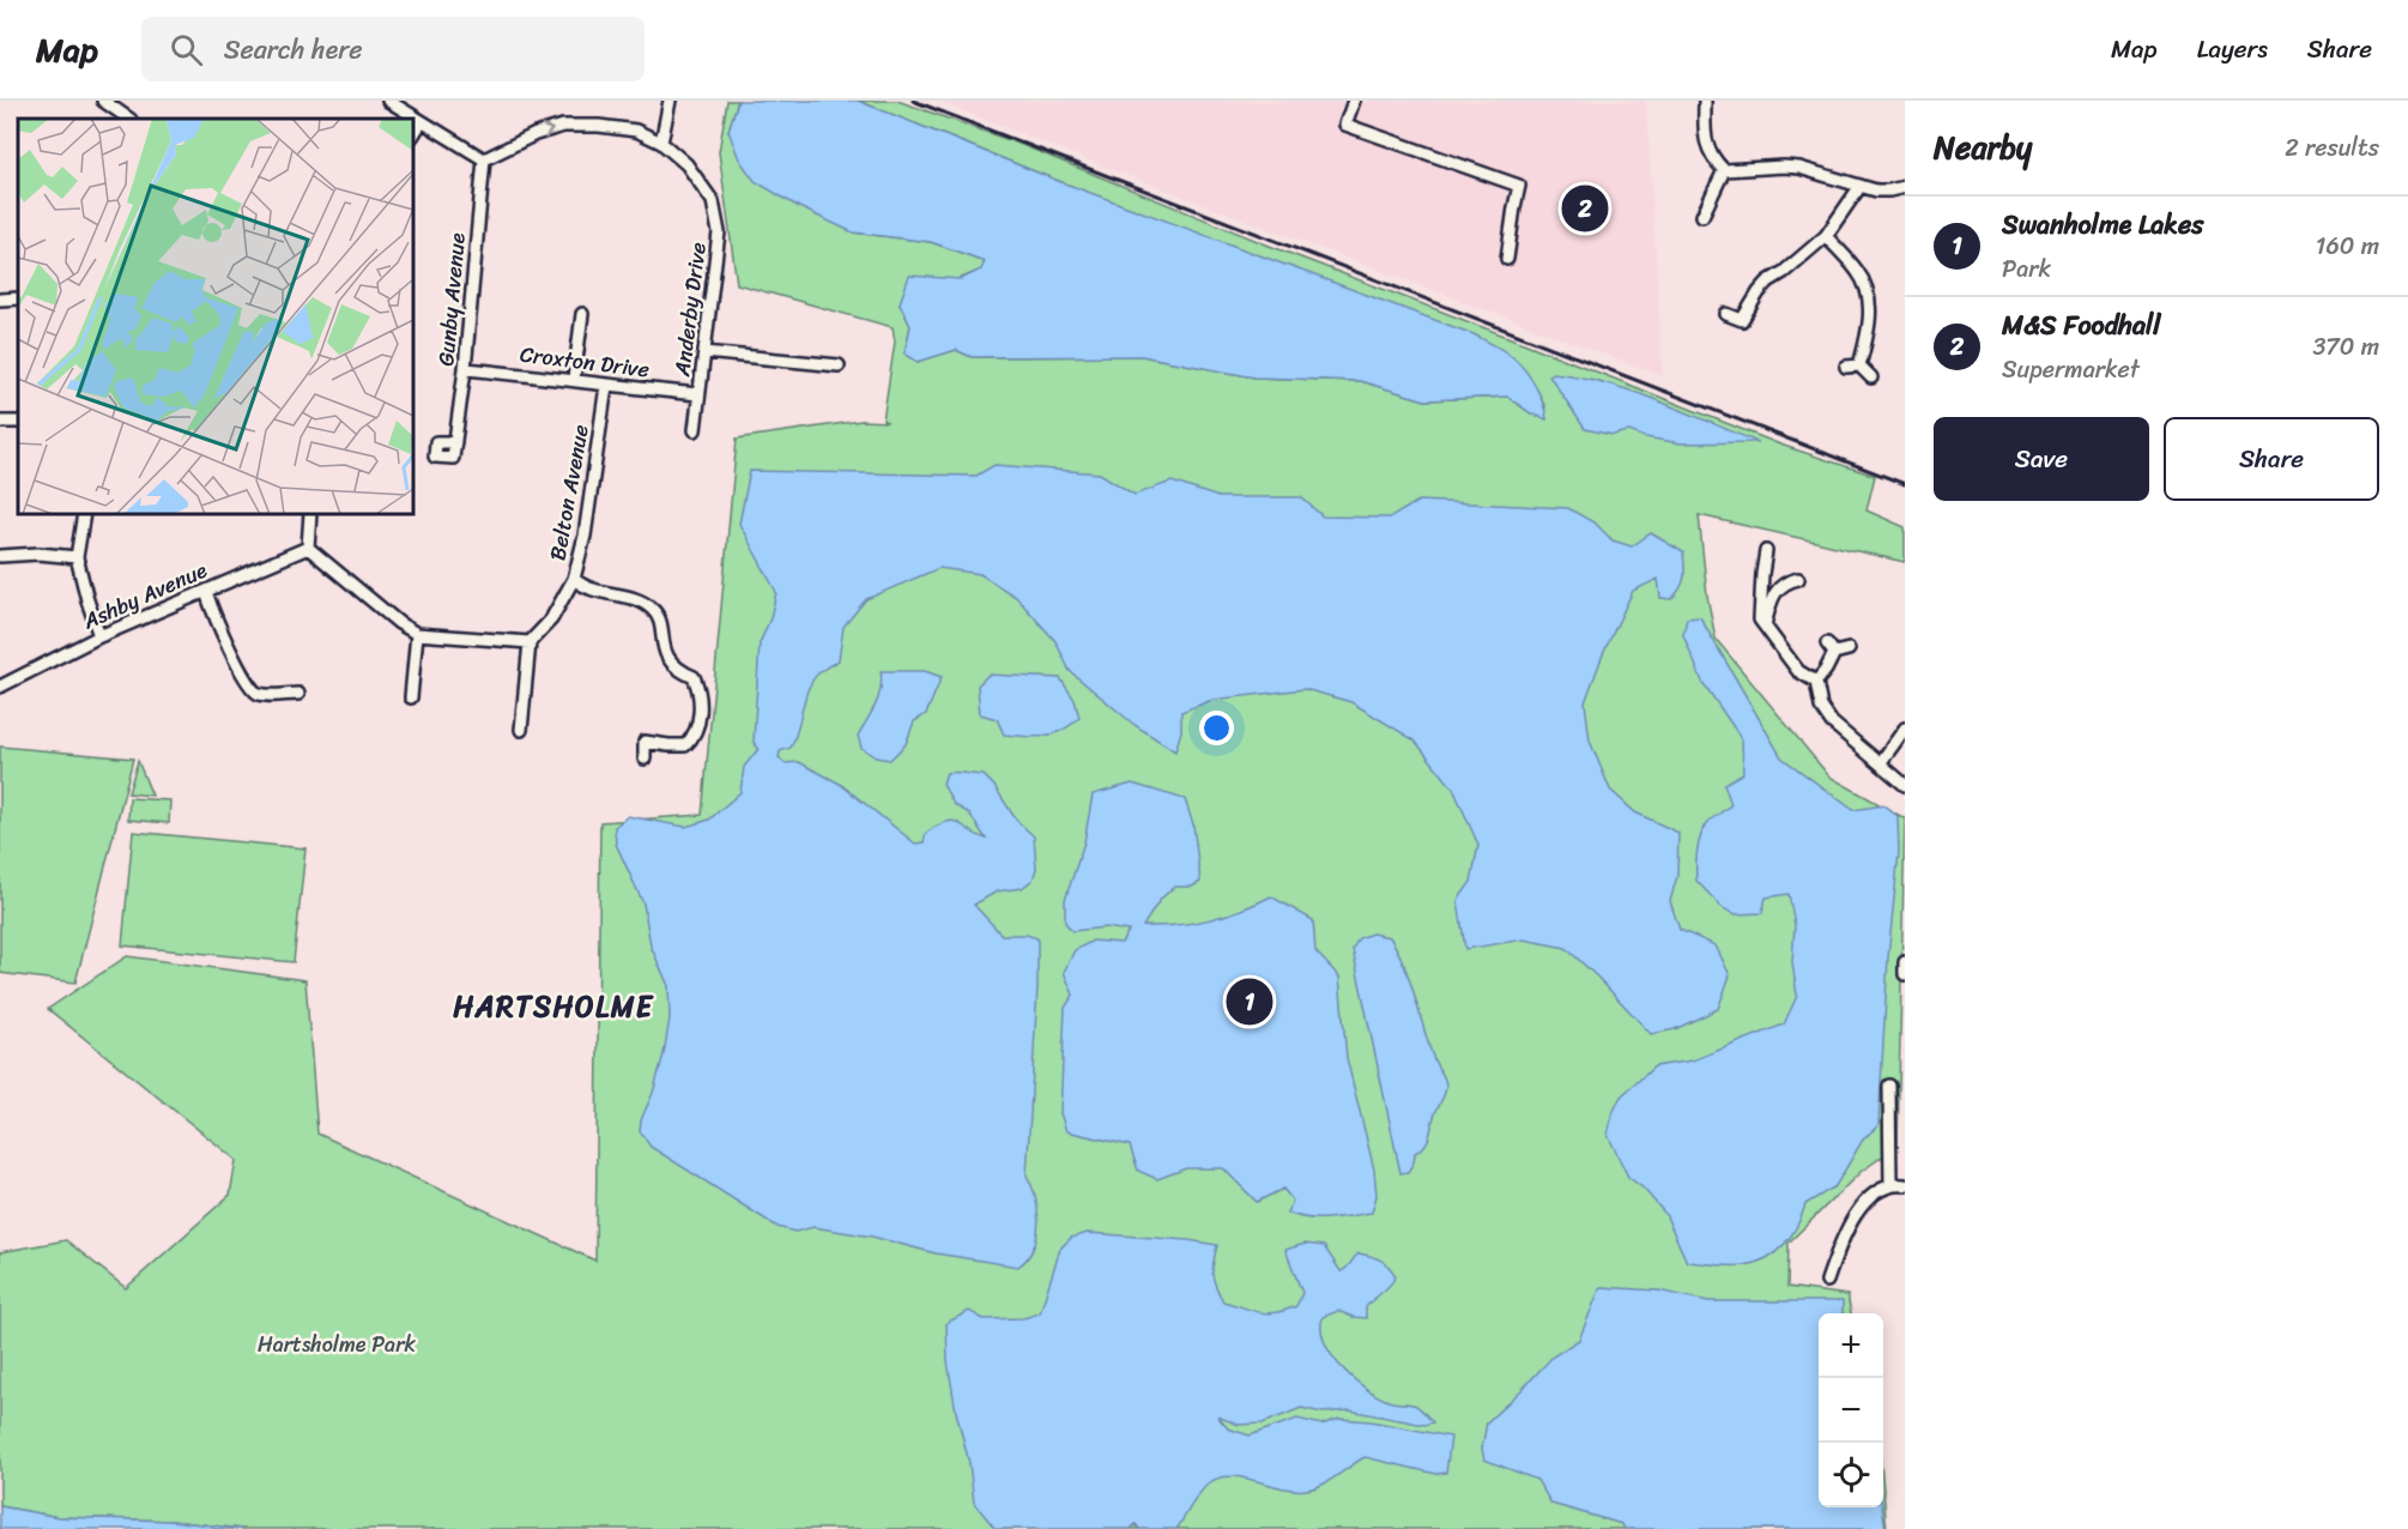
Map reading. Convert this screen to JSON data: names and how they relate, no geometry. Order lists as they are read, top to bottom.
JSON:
{
  "streets": {
    "street": [
      "Gunby Avenue",
      "Anderby Drive",
      "Croxton Drive",
      "Belton Avenue",
      "Ashby Avenue"
    ]
  },
  "crossings": [
    ["Gunby Avenue", "Anderby Drive"],
    ["Gunby Avenue", "Croxton Drive"],
    ["Anderby Drive", "Croxton Drive"],
    ["Croxton Drive", "Belton Avenue"]
  ],
  "one_way": ["Anderby Drive"],
  "districts": ["HARTSHOLME"],
  "parks": ["Hartsholme Park"],
  "page": {
    "header": "Map",
    "search": "Search here",
    "nav": ["Map", "Layers", "Share"],
    "heading": ["Nearby", "2 results"],
    "pins": ["2", "1"],
    "list": [
      {
        "mark": "1",
        "name": "Swanholme Lakes",
        "note": "Park",
        "value": "160 m"
      },
      {
        "mark": "2",
        "name": "M&S Foodhall",
        "note": "Supermarket",
        "value": "370 m"
      }
    ],
    "buttons": ["Save", "Share"],
    "map_buttons": ["+", "−"]
  }
}
